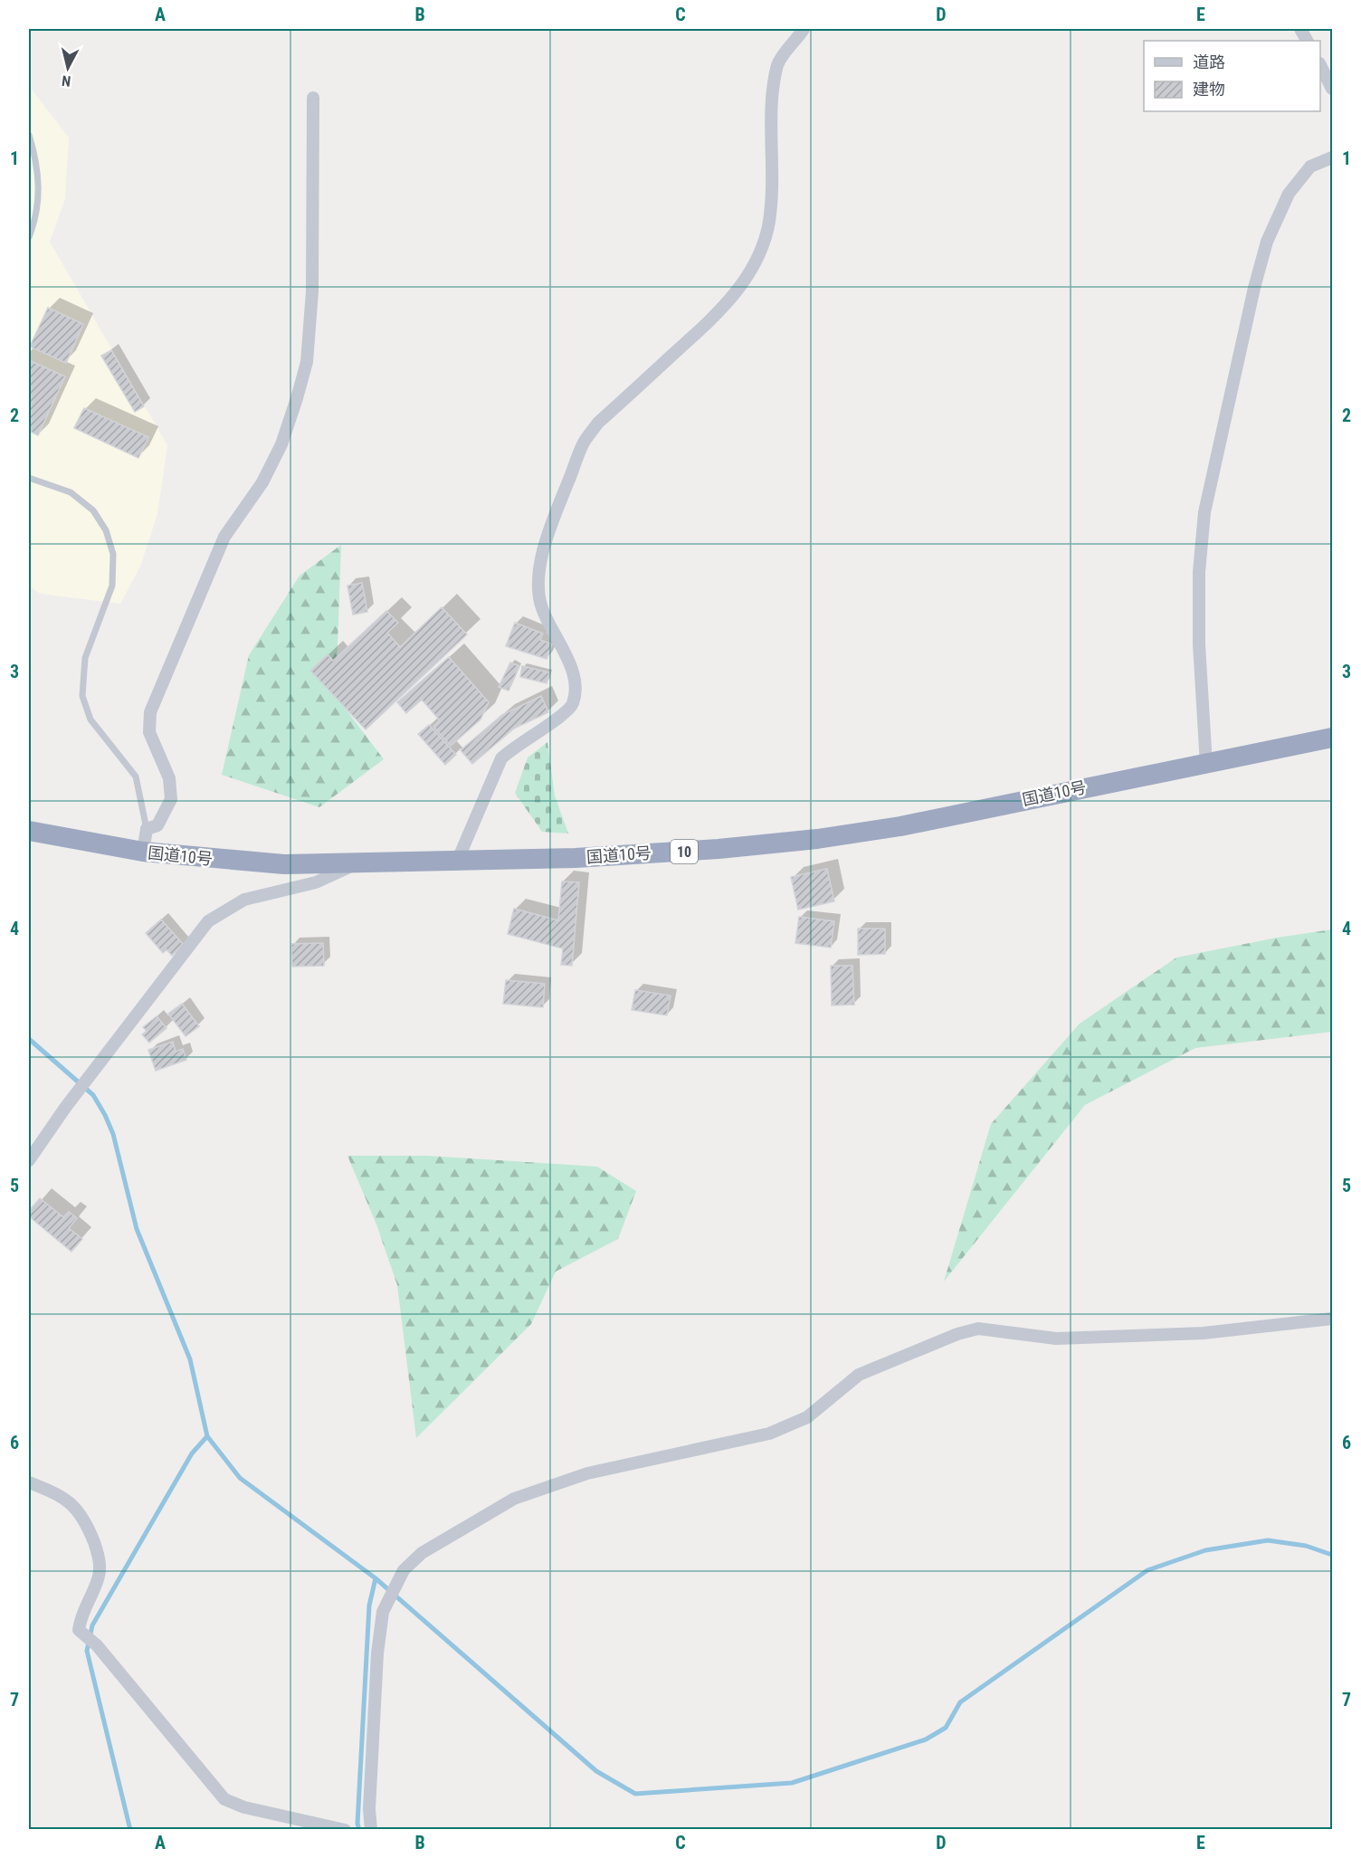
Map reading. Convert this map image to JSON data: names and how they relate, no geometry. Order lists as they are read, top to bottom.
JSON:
{
  "streets": {
    "highway": ["国道10号", "10"]
  },
  "legend": ["道路", "建物"],
  "north": "bottom",
  "grid": {
    "columns": [
      "A",
      "B",
      "C",
      "D",
      "E"
    ],
    "rows": [
      "1",
      "2",
      "3",
      "4",
      "5",
      "6",
      "7"
    ]
  }
}
